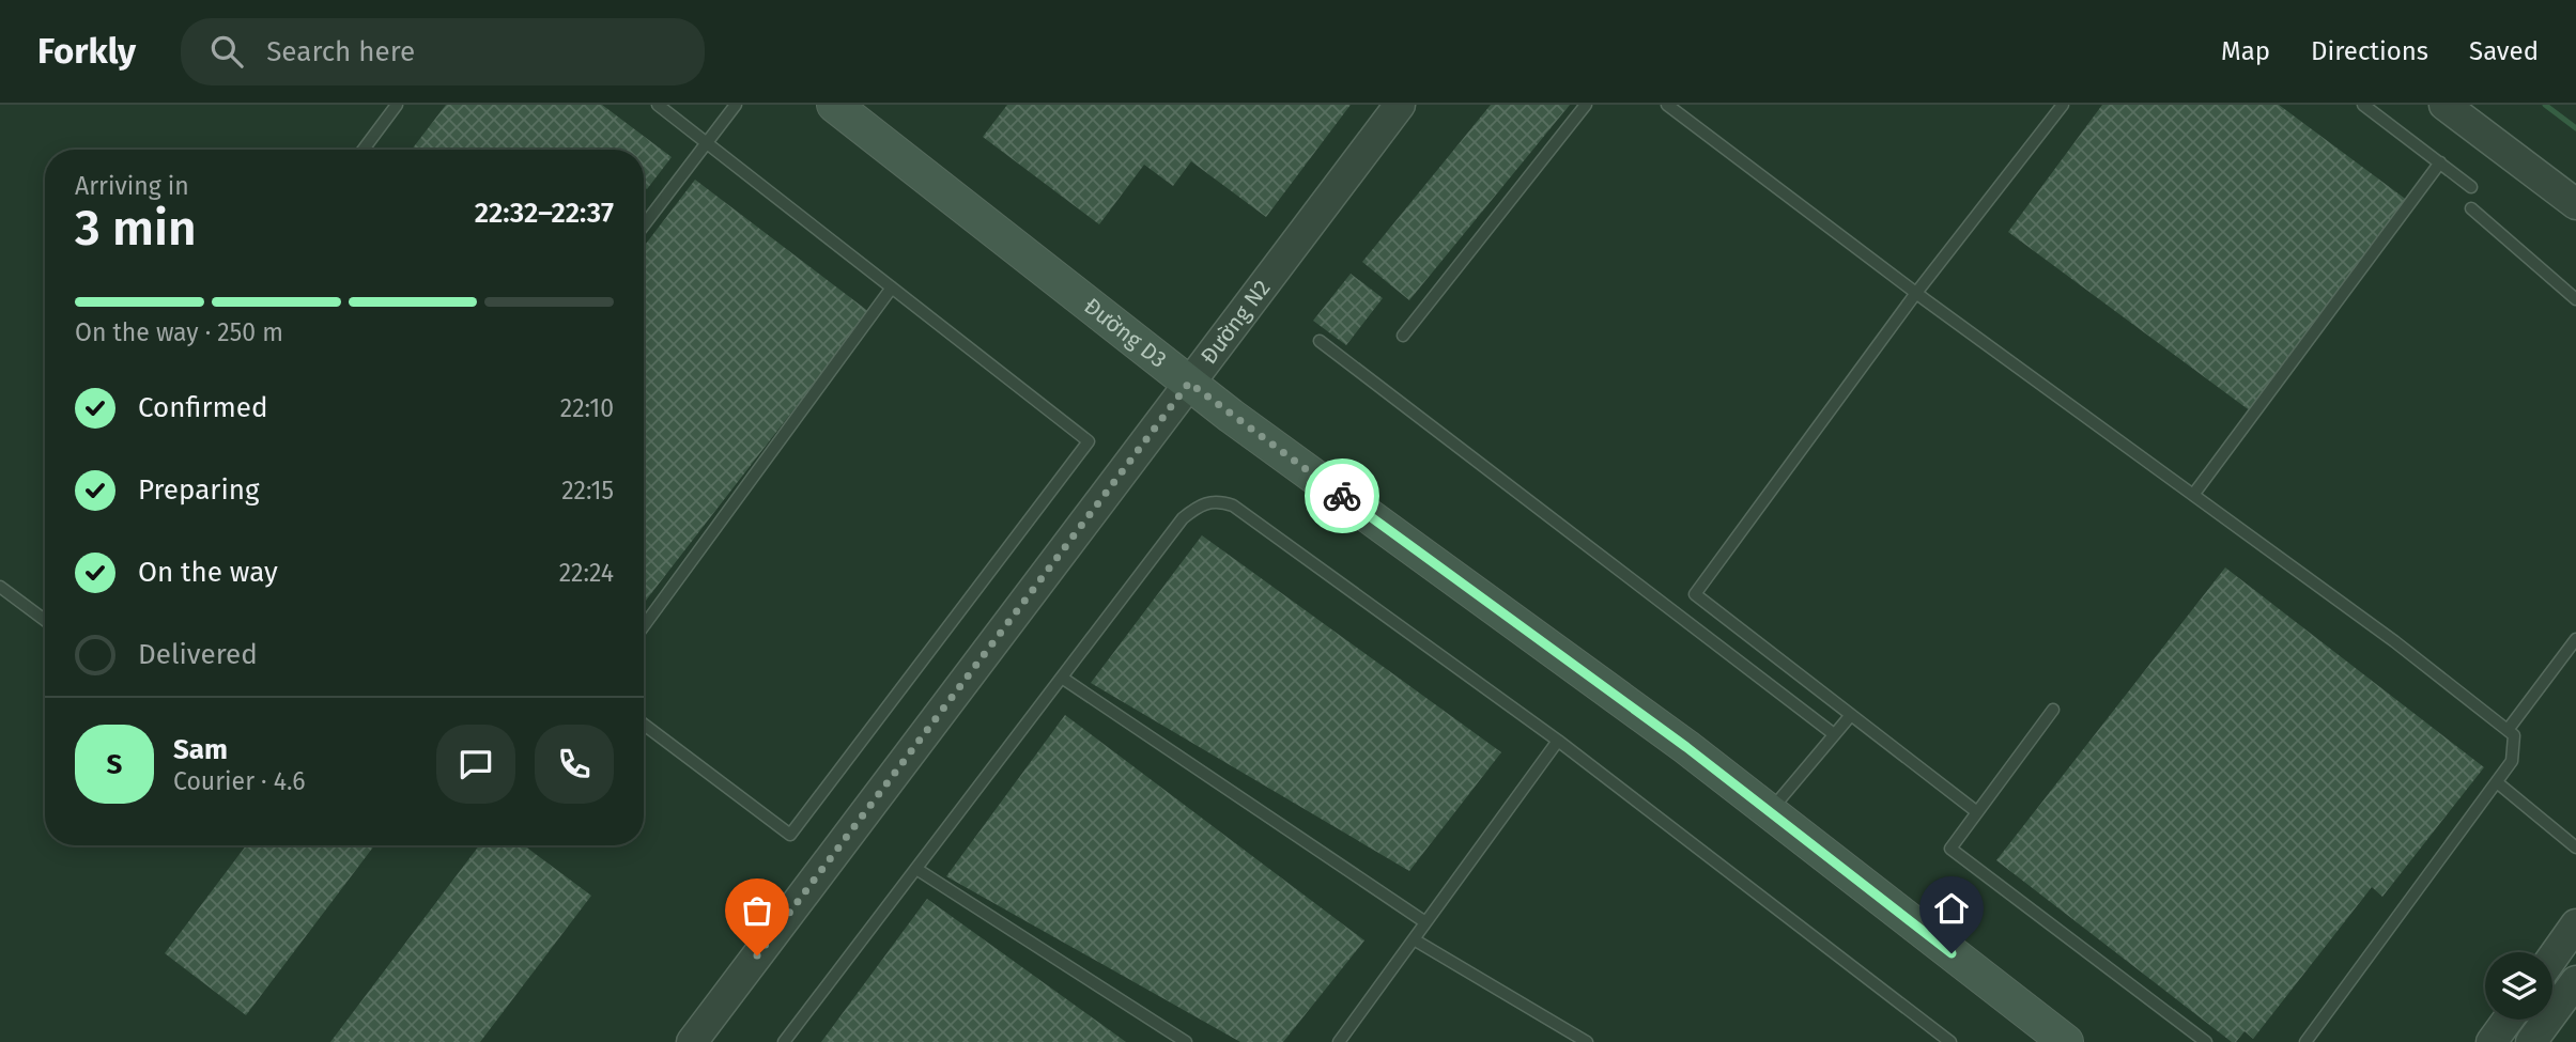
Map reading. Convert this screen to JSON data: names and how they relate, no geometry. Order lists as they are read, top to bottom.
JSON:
{
  "streets": {
    "main road": ["Đường D3"],
    "street": ["Đường N2"]
  },
  "crossings": [
    ["Đường N2", "Đường D3"]
  ],
  "page": {
    "header": "Forkly",
    "search": "Search here",
    "nav": ["Map", "Directions", "Saved"],
    "heading": ["3 min", "Arriving in", "22:32–22:37"],
    "panel": ["Sam", "Courier · 4.6"],
    "bar": "On the way · 250 m",
    "list": [
      ["Confirmed", "22:10"],
      ["Preparing", "22:15"],
      ["On the way", "22:24"],
      "Delivered"
    ],
    "round": "S"
  }
}
